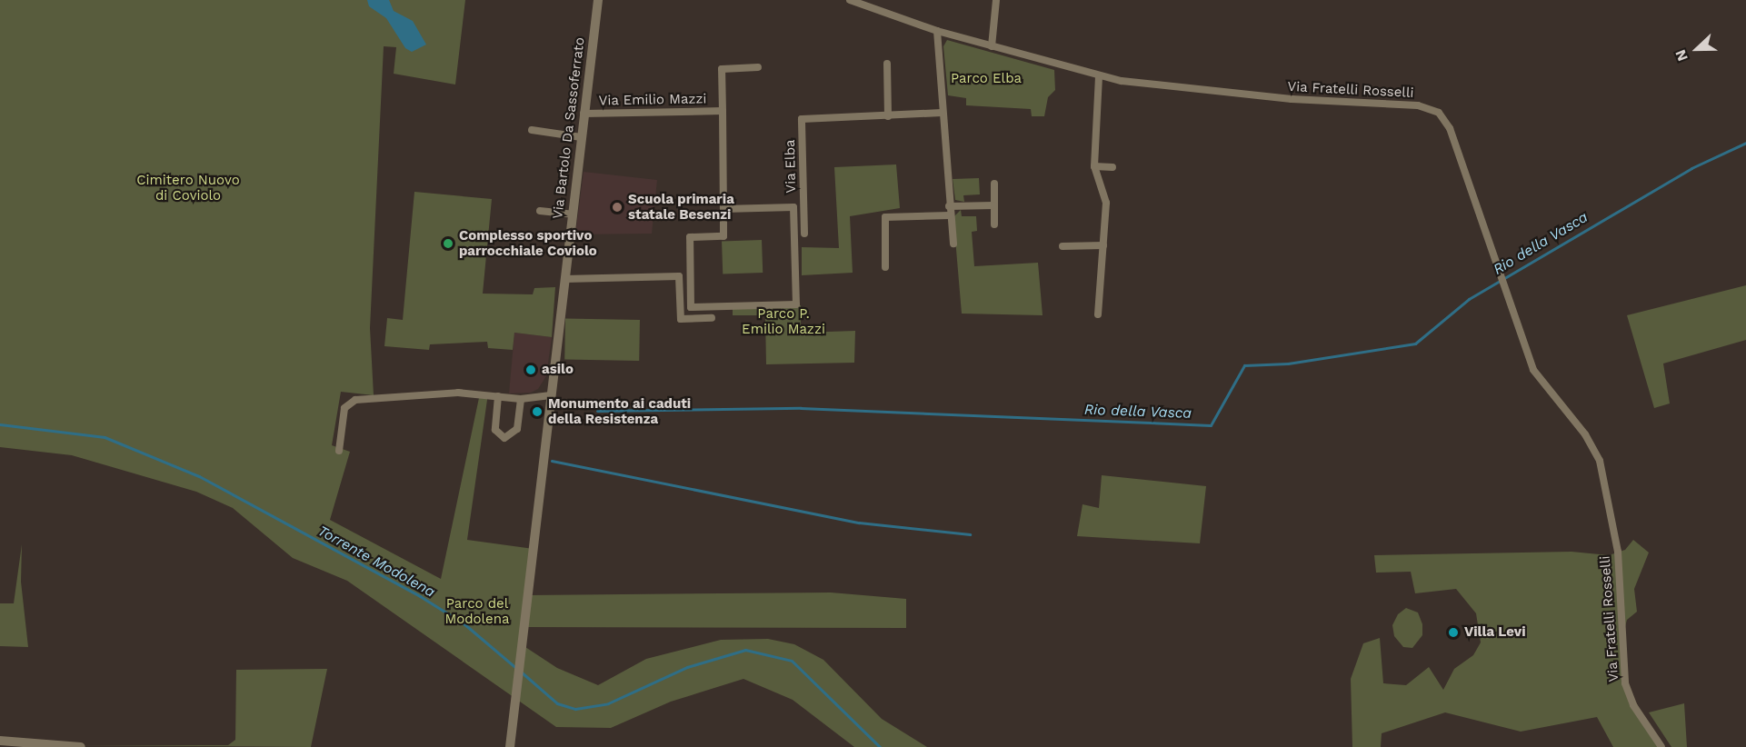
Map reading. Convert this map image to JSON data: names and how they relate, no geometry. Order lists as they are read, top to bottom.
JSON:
{
  "streets": {
    "street": [
      "Via Fratelli Rosselli",
      "Via Emilio Mazzi",
      "Via Bartolo Da Sassoferrato",
      "Via Elba"
    ]
  },
  "crossings": [
    ["Via Emilio Mazzi", "Via Bartolo Da Sassoferrato"]
  ],
  "water": ["Rio della Vasca", "Torrente Modolena"],
  "parks": [
    "Parco Elba",
    "Cimitero Nuovo di Coviolo",
    "Parco P. Emilio Mazzi",
    "Parco del Modolena"
  ],
  "places": [
    "Scuola primaria statale Besenzi",
    "Complesso sportivo parrocchiale Coviolo",
    "asilo",
    "Monumento ai caduti della Resistenza",
    "Villa Levi"
  ],
  "north": "left"
}
